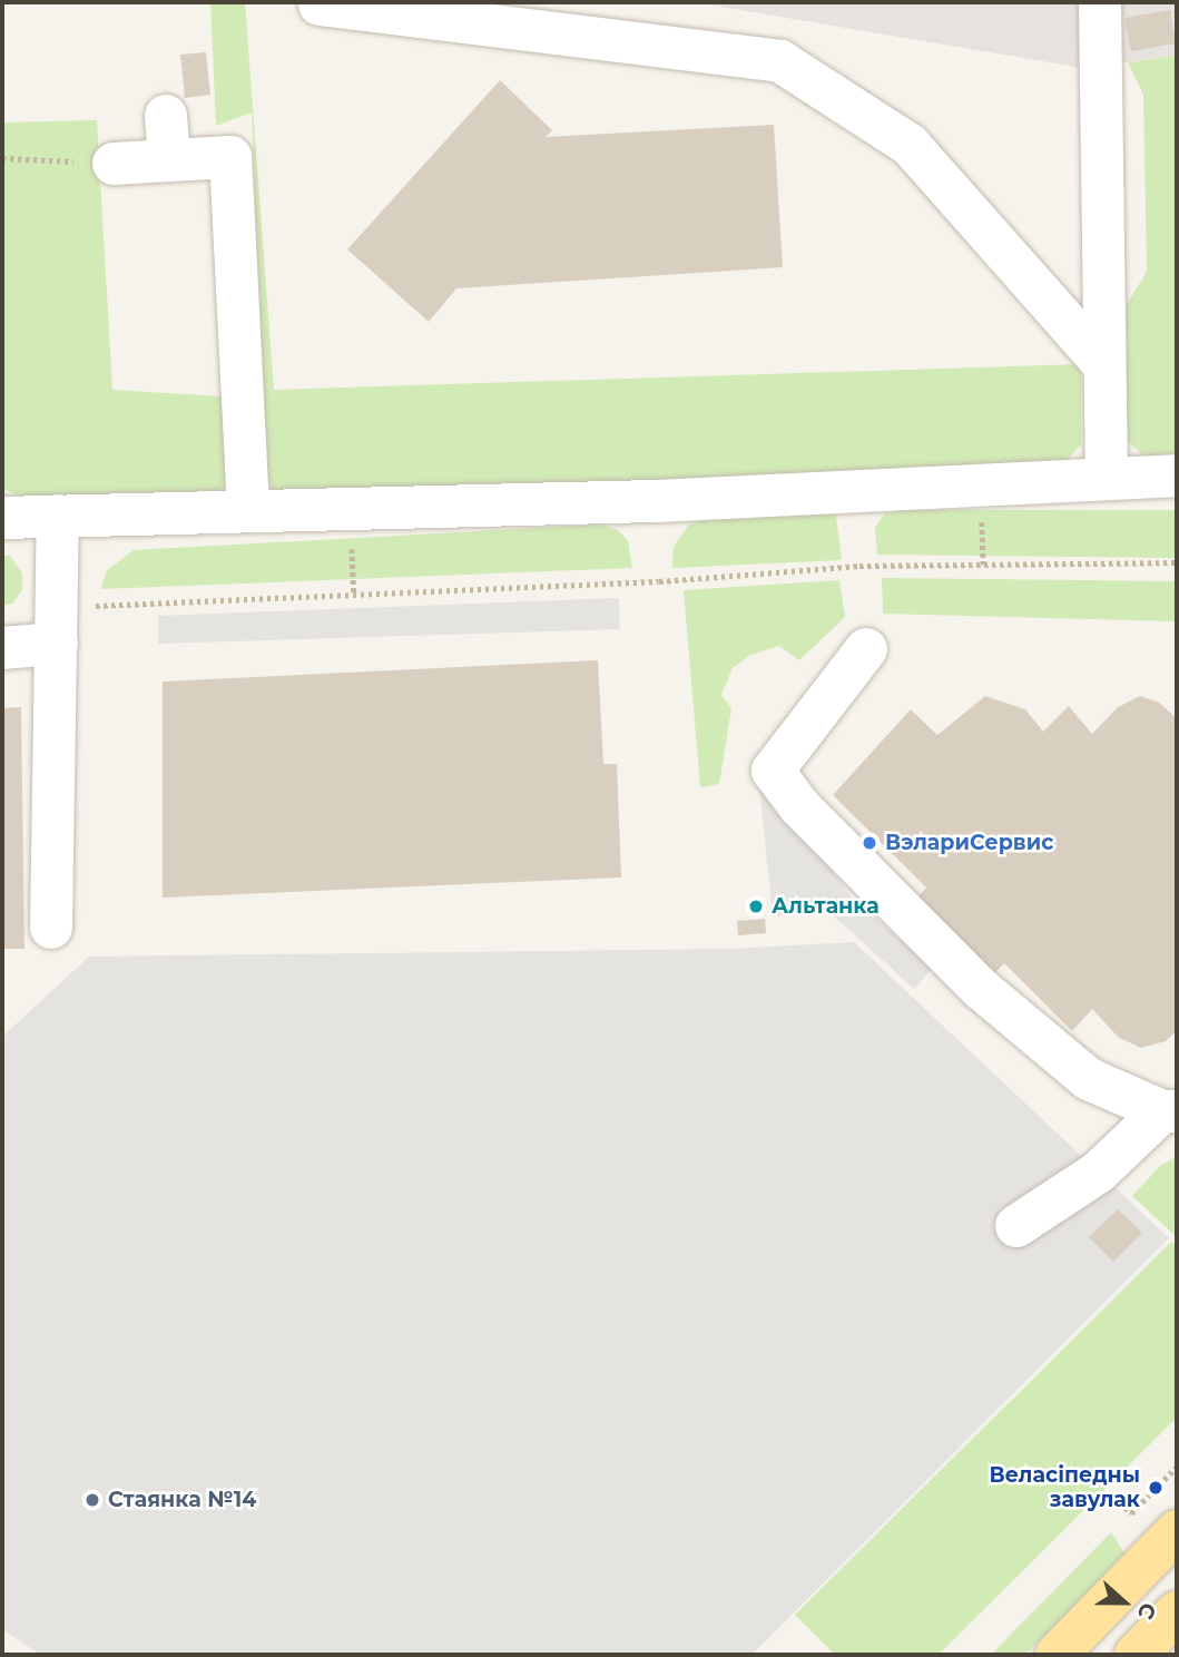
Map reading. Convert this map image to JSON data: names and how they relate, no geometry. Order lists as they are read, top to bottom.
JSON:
{
  "places": [
    "ВэлариСервис",
    "Альтанка",
    "Веласіпедны завулак",
    "Стаянка №14"
  ],
  "north": "right"
}
